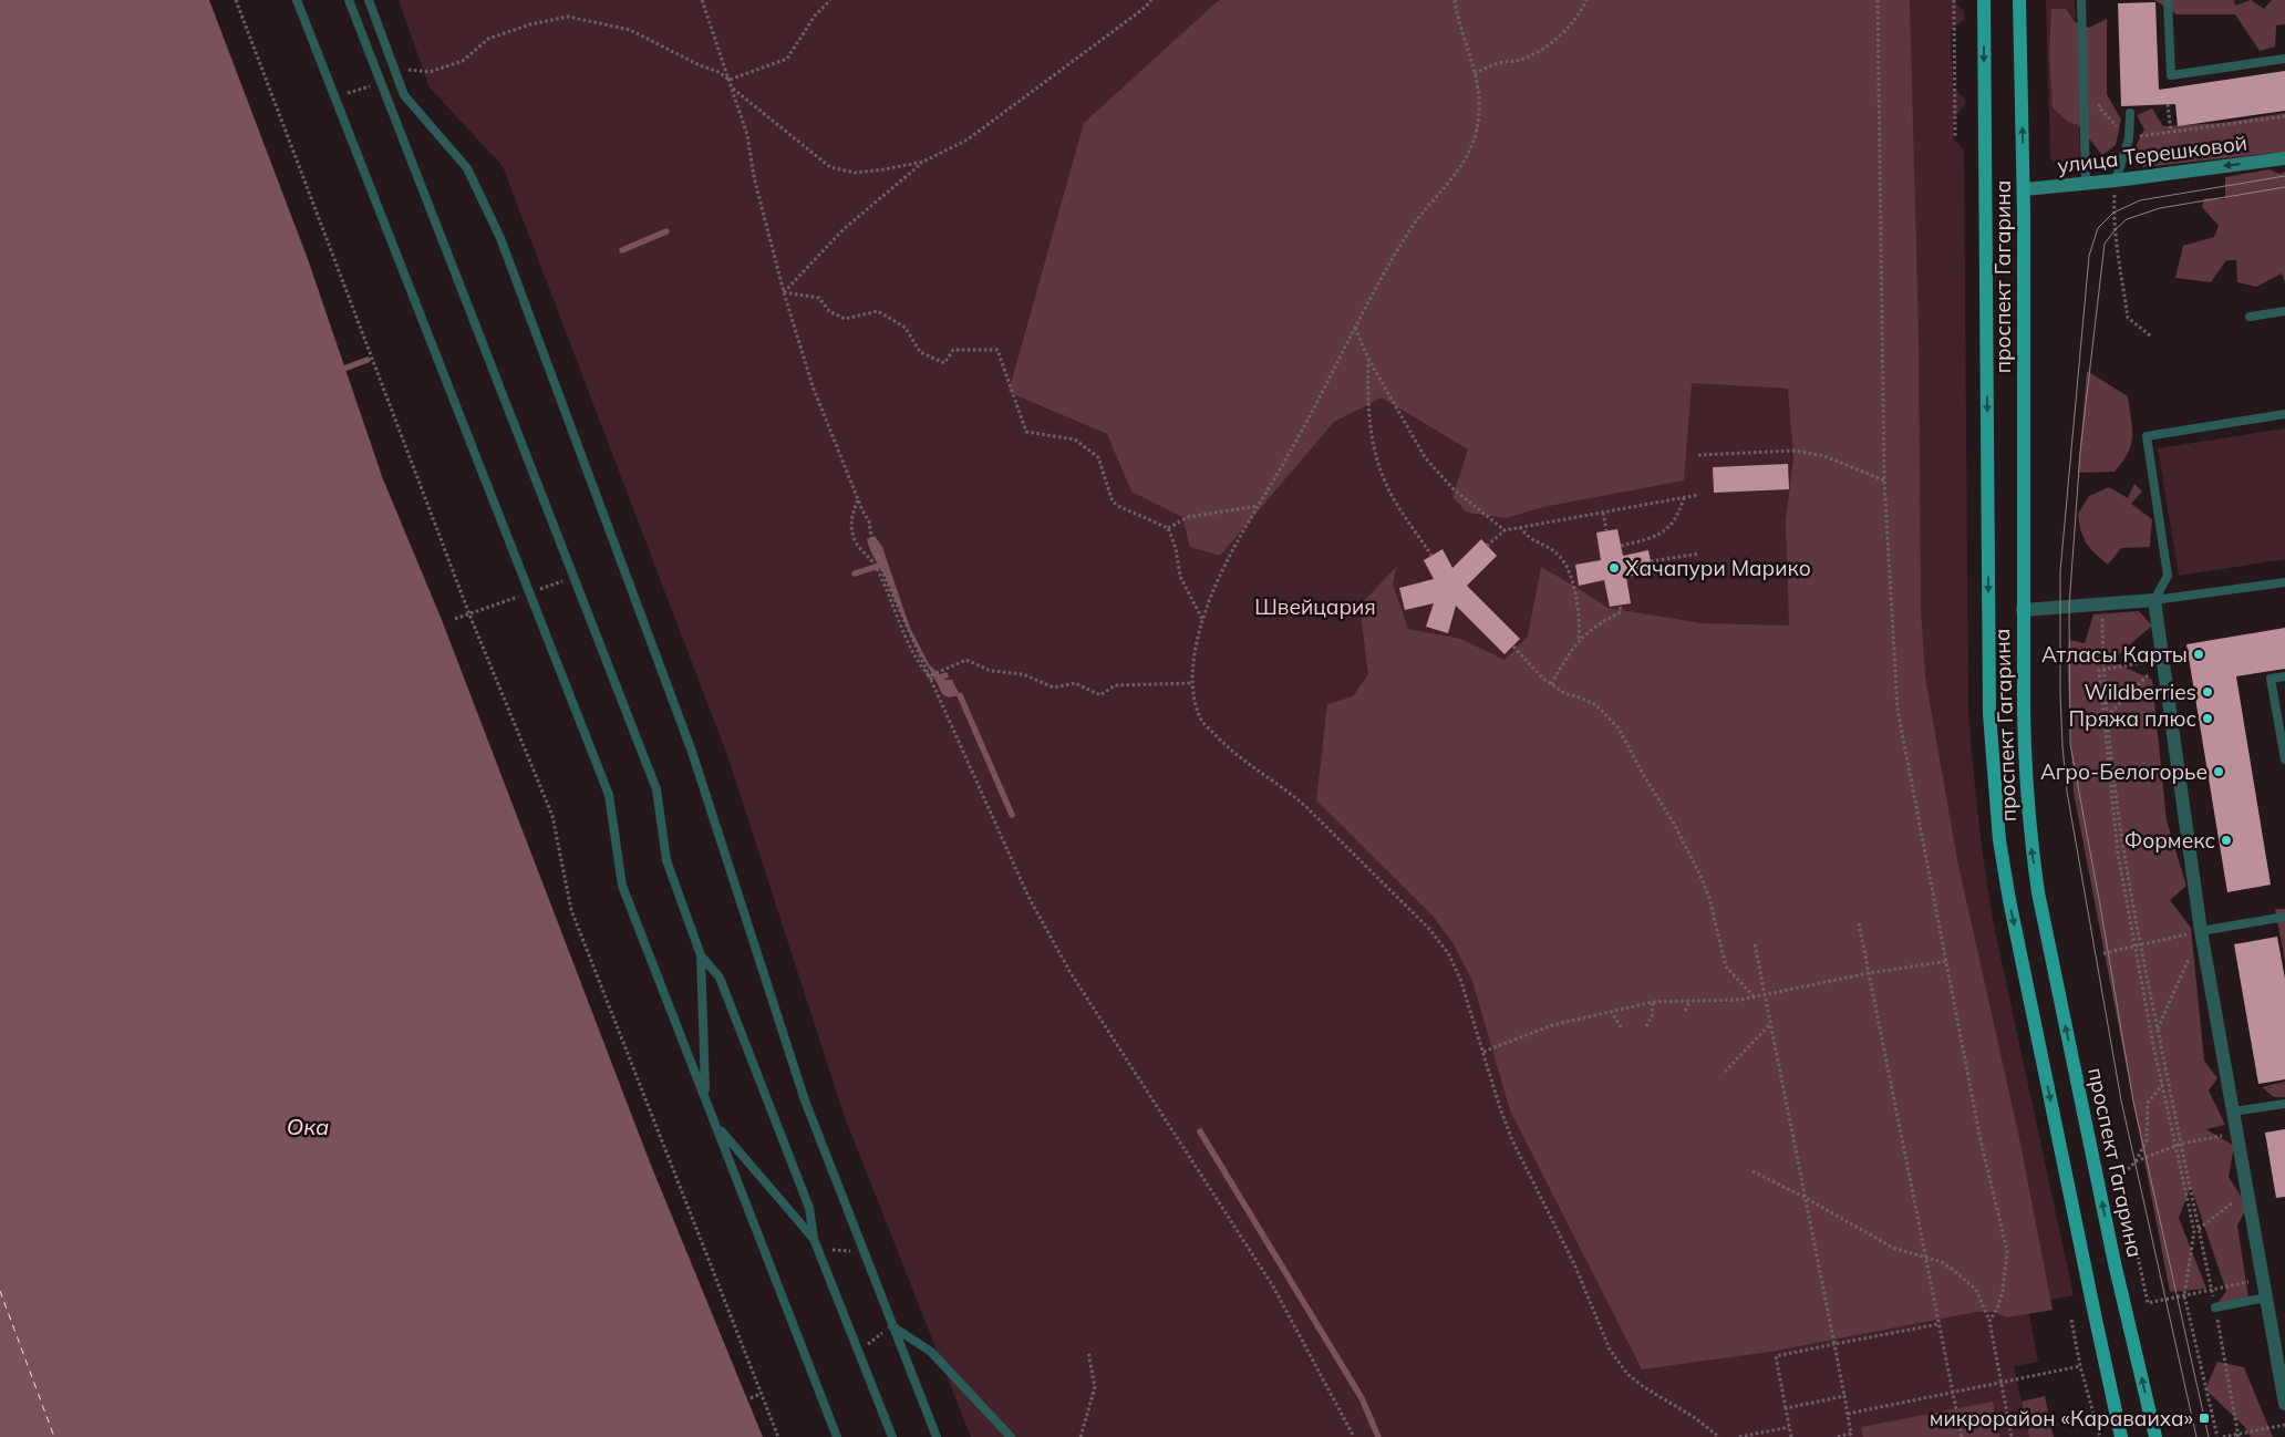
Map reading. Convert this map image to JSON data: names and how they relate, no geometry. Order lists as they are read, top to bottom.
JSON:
{
  "streets": {
    "main road": ["проспект Гагарина"],
    "street": ["улица Терешковой"]
  },
  "crossings": [
    ["улица Терешковой", "проспект Гагарина"]
  ],
  "one_way": ["улица Терешковой"],
  "water": ["Ока"],
  "parks": ["Швейцария"],
  "places": {
    "other": [
      "Хачапури Марико",
      "Атласы Карты",
      "Wildberries",
      "Пряжа плюс",
      "Агро-Белогорье",
      "Формекс"
    ],
    "transit": ["микрорайон «Караваиха»"]
  }
}
